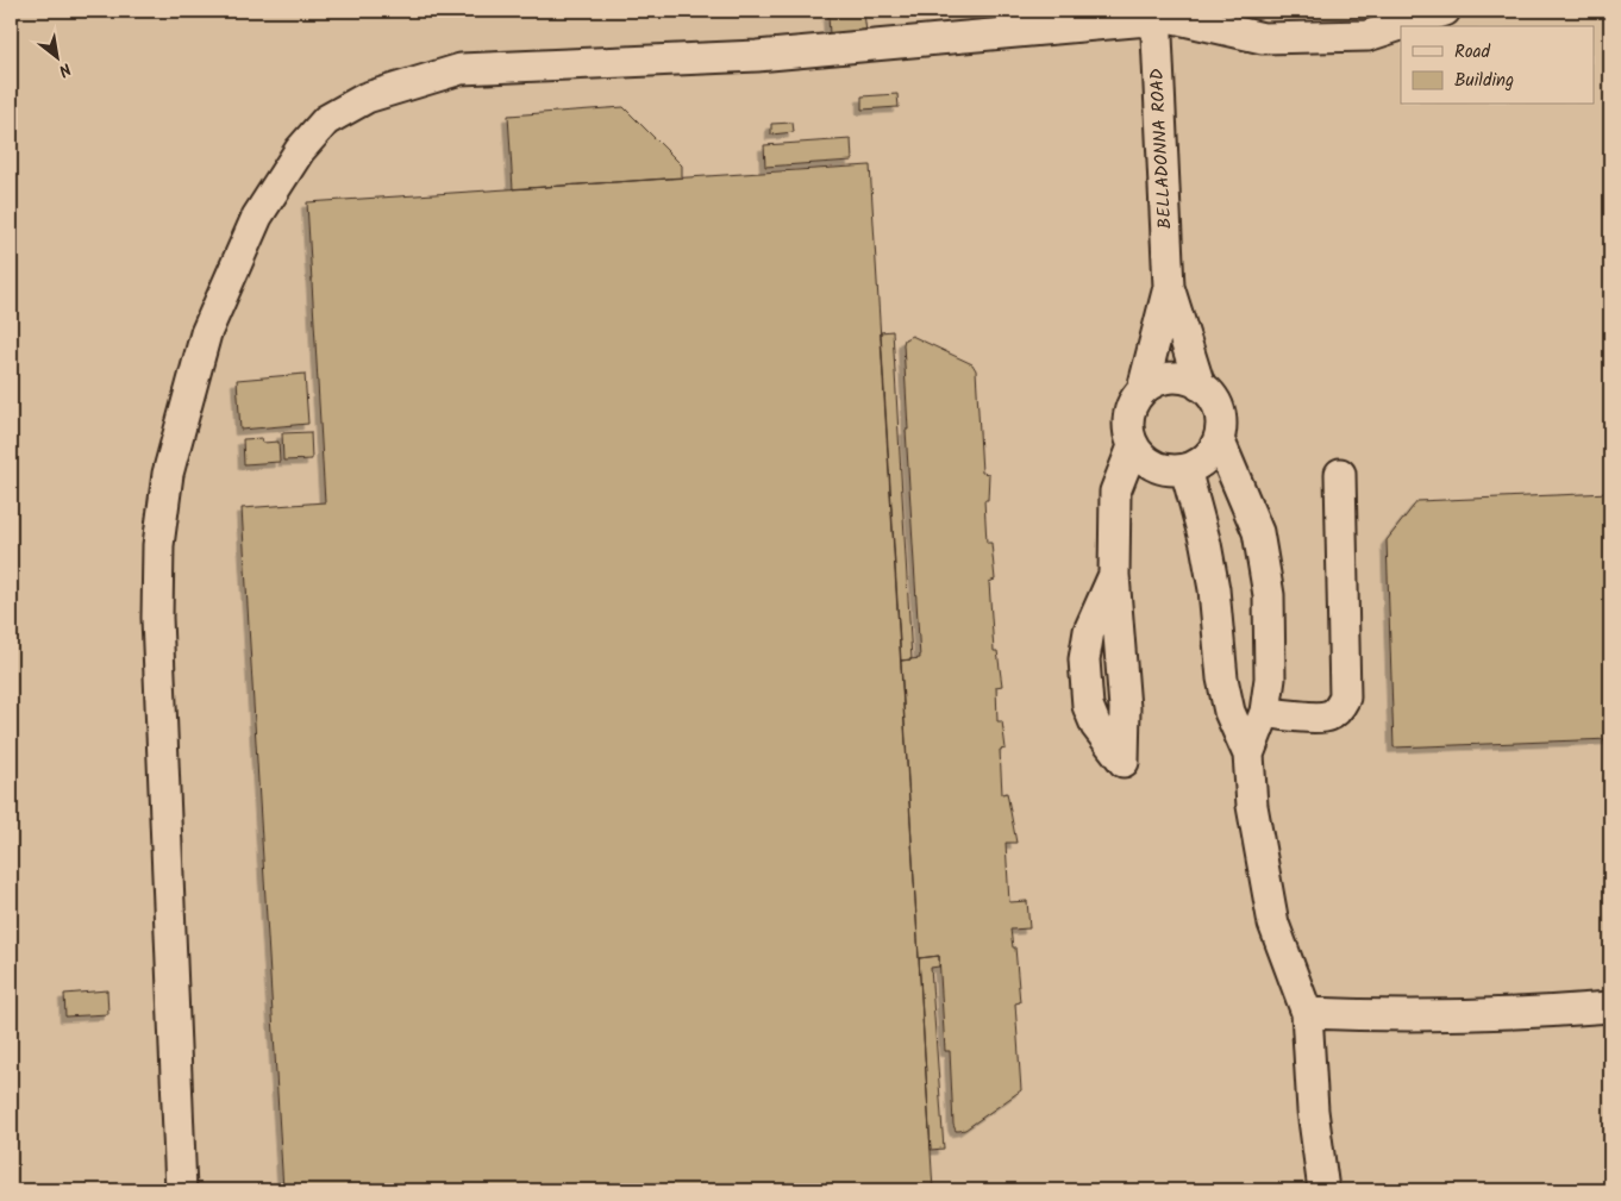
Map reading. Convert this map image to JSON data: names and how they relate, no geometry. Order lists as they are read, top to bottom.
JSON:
{
  "streets": {
    "street": ["BELLADONNA ROAD"]
  },
  "legend": ["Road", "Building"],
  "north": "bottom right"
}
